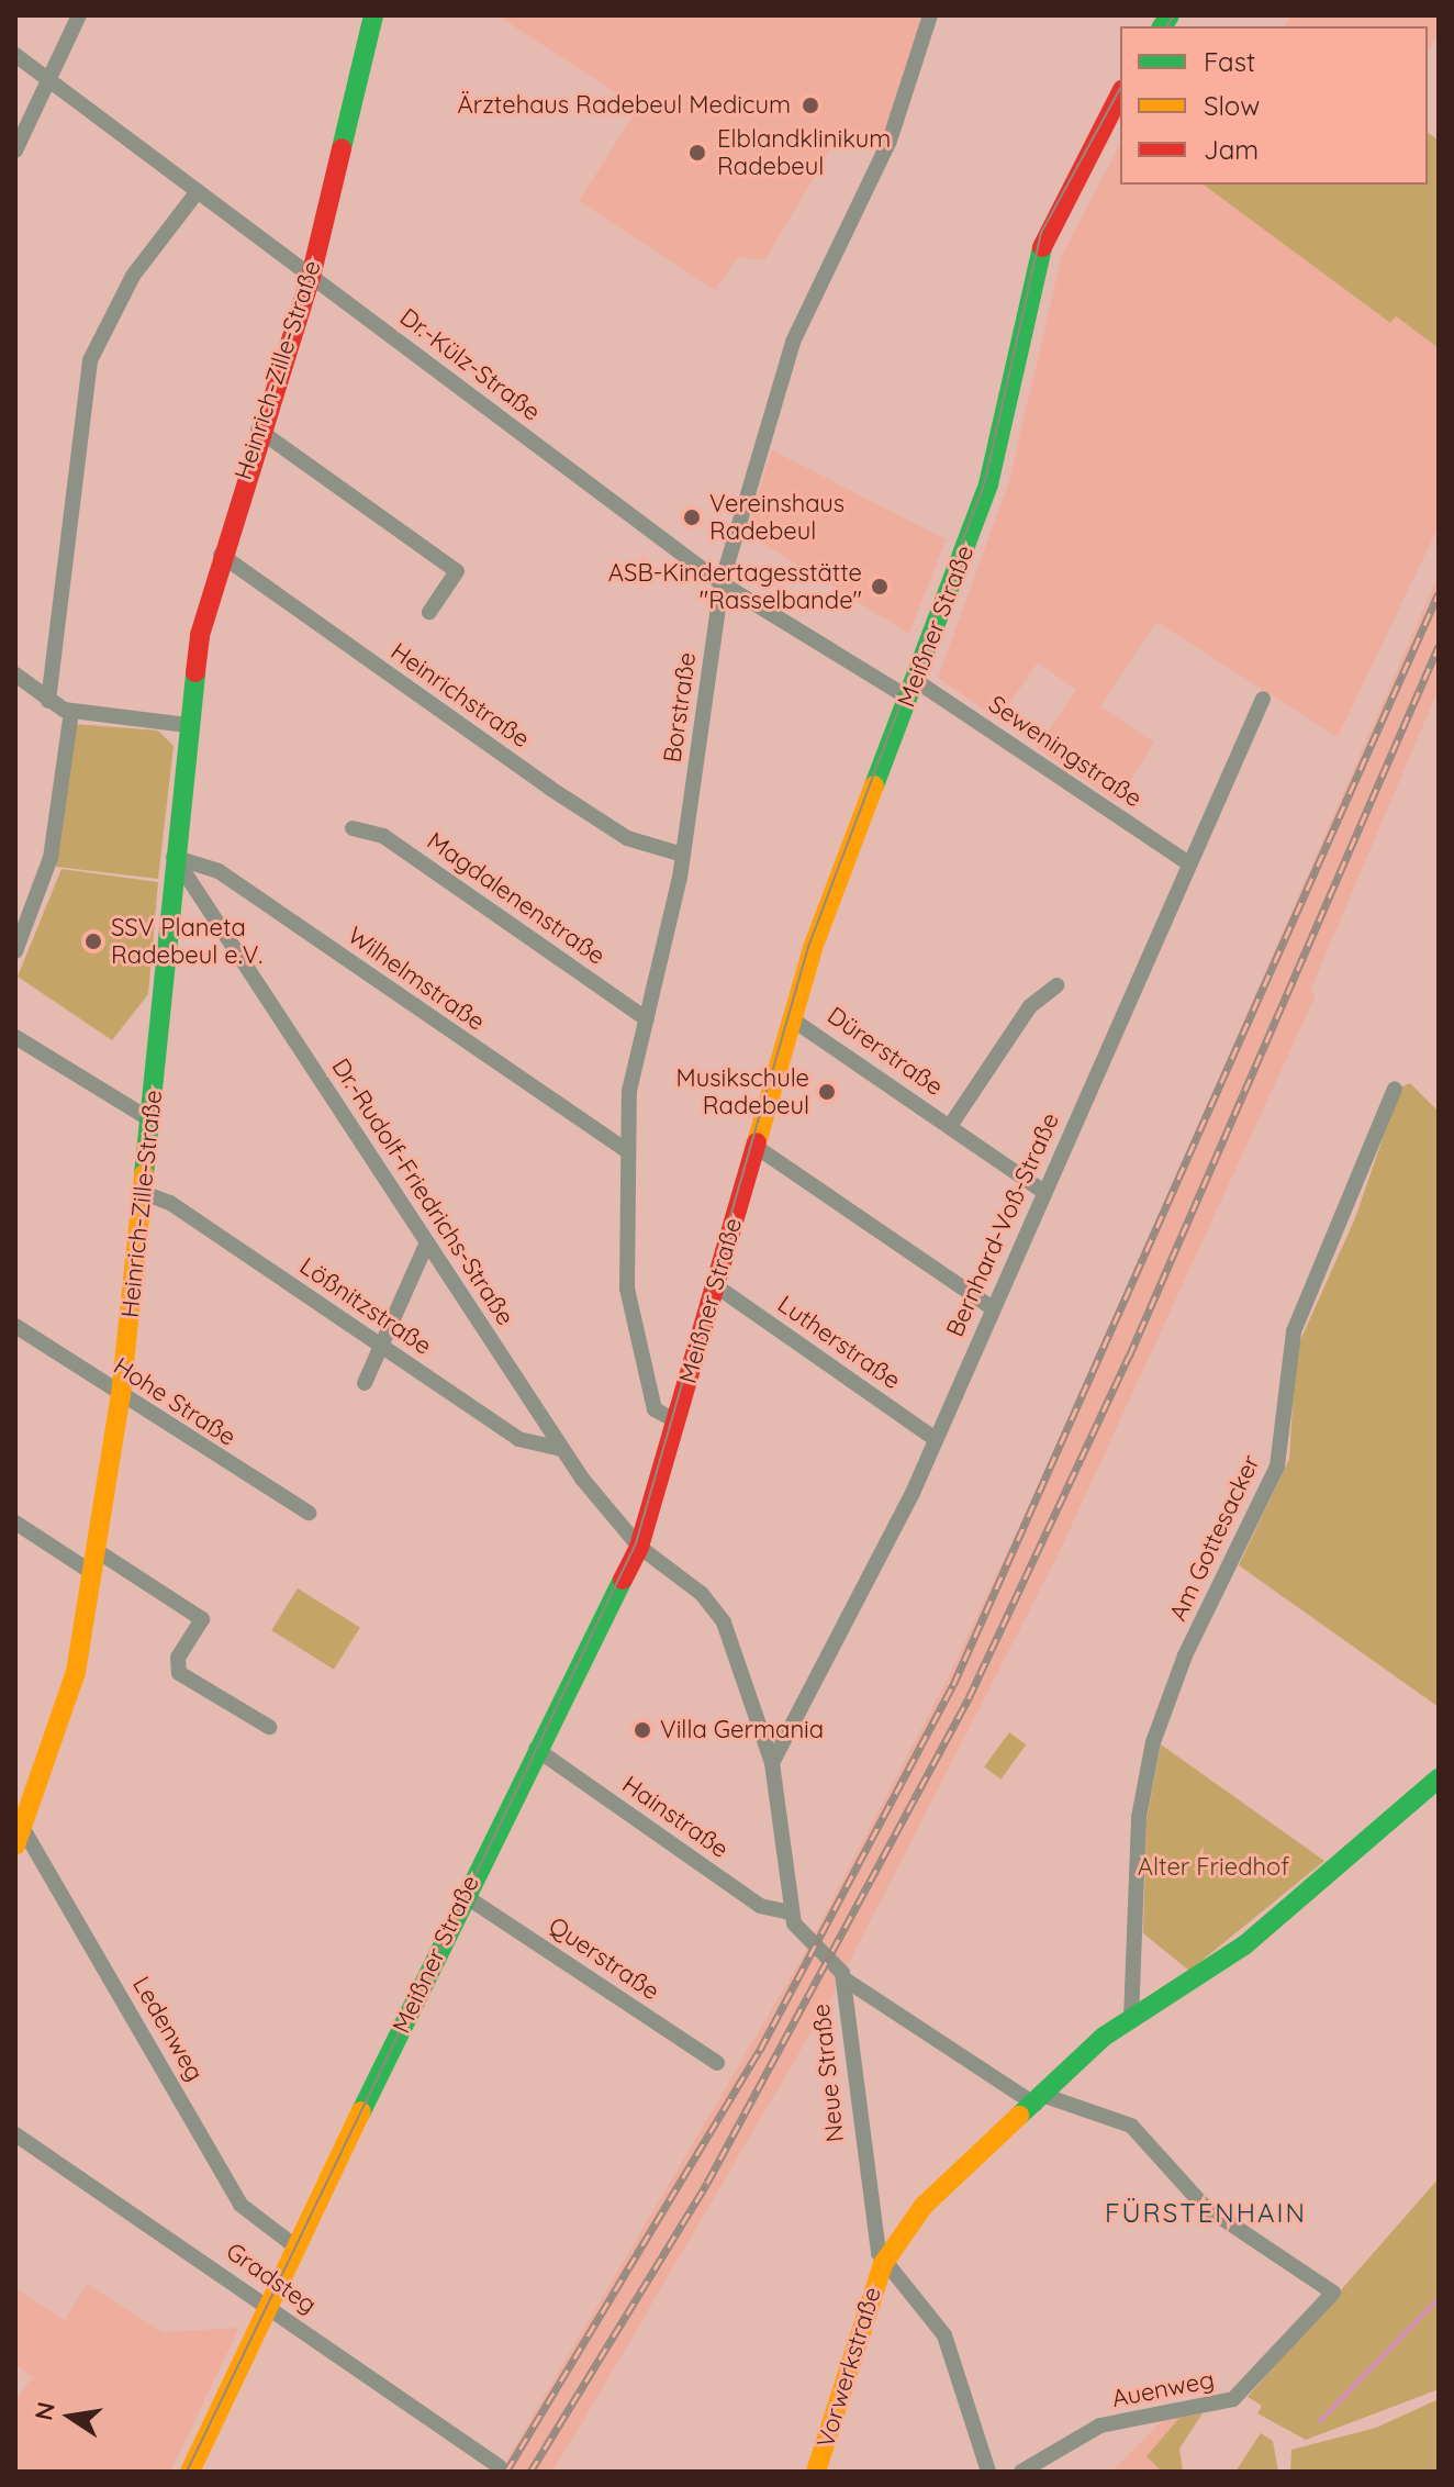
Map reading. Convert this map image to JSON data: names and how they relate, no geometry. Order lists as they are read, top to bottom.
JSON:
{
  "streets": {
    "street": [
      "Dr.-Külz-Straße",
      "Heinrich-Zille-Straße",
      "Meißner Straße",
      "Heinrichstraße",
      "Borstraße",
      "Seweningstraße",
      "Magdalenenstraße",
      "Wilhelmstraße",
      "Dürerstraße",
      "Dr.-Rudolf-Friedrichs-Straße",
      "Bernhard-Voß-Straße",
      "Lößnitzstraße",
      "Lutherstraße",
      "Hohe Straße",
      "Am Gottesacker",
      "Hainstraße",
      "Querstraße",
      "Ledenweg",
      "Neue Straße",
      "Gradsteg",
      "Vorwerkstraße",
      "Auenweg"
    ]
  },
  "crossings": [
    ["Dr.-Külz-Straße", "Heinrich-Zille-Straße"],
    ["Dr.-Külz-Straße", "Meißner Straße"],
    ["Dr.-Külz-Straße", "Borstraße"],
    ["Dr.-Külz-Straße", "Seweningstraße"],
    ["Heinrich-Zille-Straße", "Heinrichstraße"],
    ["Heinrich-Zille-Straße", "Wilhelmstraße"],
    ["Heinrich-Zille-Straße", "Dr.-Rudolf-Friedrichs-Straße"],
    ["Heinrich-Zille-Straße", "Lößnitzstraße"],
    ["Heinrich-Zille-Straße", "Hohe Straße"],
    ["Heinrich-Zille-Straße", "Ledenweg"],
    ["Meißner Straße", "Borstraße"],
    ["Meißner Straße", "Seweningstraße"],
    ["Meißner Straße", "Dürerstraße"],
    ["Meißner Straße", "Dr.-Rudolf-Friedrichs-Straße"],
    ["Meißner Straße", "Lutherstraße"],
    ["Meißner Straße", "Hainstraße"],
    ["Meißner Straße", "Querstraße"],
    ["Meißner Straße", "Ledenweg"],
    ["Meißner Straße", "Neue Straße"],
    ["Meißner Straße", "Gradsteg"],
    ["Heinrichstraße", "Borstraße"],
    ["Borstraße", "Magdalenenstraße"],
    ["Borstraße", "Wilhelmstraße"],
    ["Seweningstraße", "Bernhard-Voß-Straße"],
    ["Wilhelmstraße", "Dr.-Rudolf-Friedrichs-Straße"],
    ["Dürerstraße", "Bernhard-Voß-Straße"],
    ["Dr.-Rudolf-Friedrichs-Straße", "Lößnitzstraße"],
    ["Dr.-Rudolf-Friedrichs-Straße", "Neue Straße"],
    ["Bernhard-Voß-Straße", "Lutherstraße"],
    ["Bernhard-Voß-Straße", "Neue Straße"],
    ["Am Gottesacker", "Vorwerkstraße"],
    ["Hainstraße", "Neue Straße"],
    ["Neue Straße", "Vorwerkstraße"],
    ["Vorwerkstraße", "Auenweg"]
  ],
  "districts": ["FÜRSTENHAIN"],
  "parks": ["Alter Friedhof"],
  "places": [
    "Ärztehaus Radebeul Medicum",
    "Elblandklinikum Radebeul",
    "Vereinshaus Radebeul",
    "ASB-Kindertagesstätte \"Rasselbande\"",
    "SSV Planeta Radebeul e.V.",
    "Musikschule Radebeul",
    "Villa Germania"
  ],
  "legend": ["Fast", "Slow", "Jam"],
  "north": "left"
}
